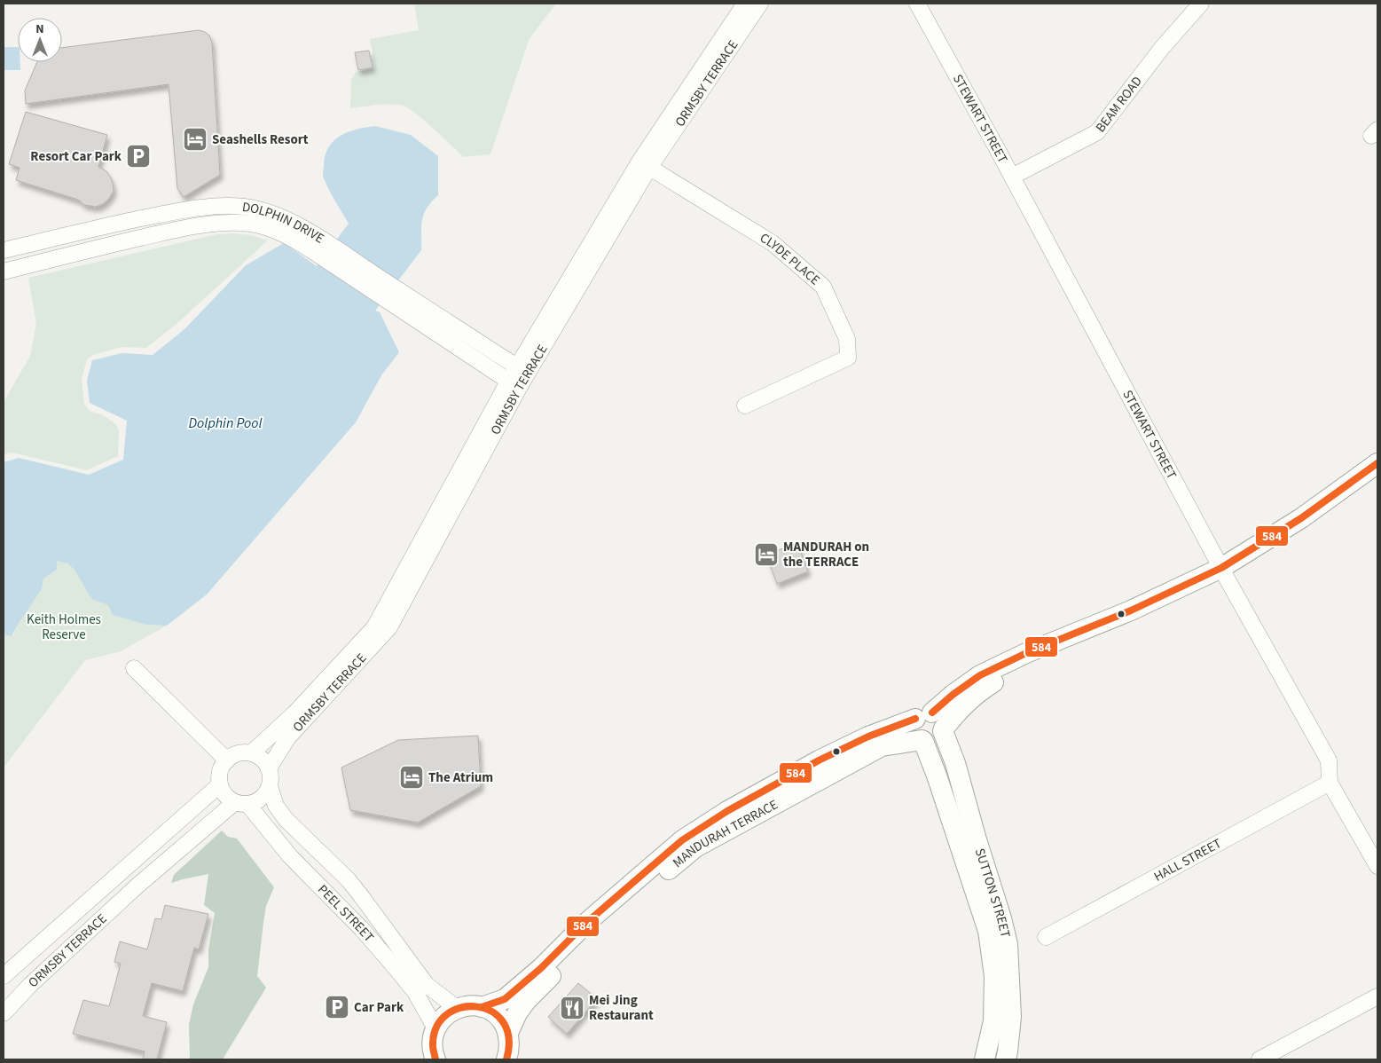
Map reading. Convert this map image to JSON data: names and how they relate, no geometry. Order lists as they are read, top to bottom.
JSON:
{
  "streets": {
    "main road": ["MANDURAH TERRACE", "SUTTON STREET"],
    "street": [
      "ORMSBY TERRACE",
      "BEAM ROAD",
      "STEWART STREET",
      "DOLPHIN DRIVE",
      "CLYDE PLACE",
      "HALL STREET",
      "PEEL STREET"
    ]
  },
  "crossings": [
    ["ORMSBY TERRACE", "DOLPHIN DRIVE"],
    ["ORMSBY TERRACE", "CLYDE PLACE"],
    ["ORMSBY TERRACE", "PEEL STREET"],
    ["BEAM ROAD", "STEWART STREET"],
    ["STEWART STREET", "MANDURAH TERRACE"],
    ["STEWART STREET", "HALL STREET"],
    ["MANDURAH TERRACE", "SUTTON STREET"]
  ],
  "water": ["Dolphin Pool"],
  "parks": ["Keith Holmes Reserve"],
  "places": {
    "hotel": ["Seashells Resort", "MANDURAH on the TERRACE", "The Atrium"],
    "parking": ["Resort Car Park", "Car Park"],
    "restaurant": ["Mei Jing Restaurant"]
  },
  "lines": ["transit line 584"],
  "north": "top"
}
